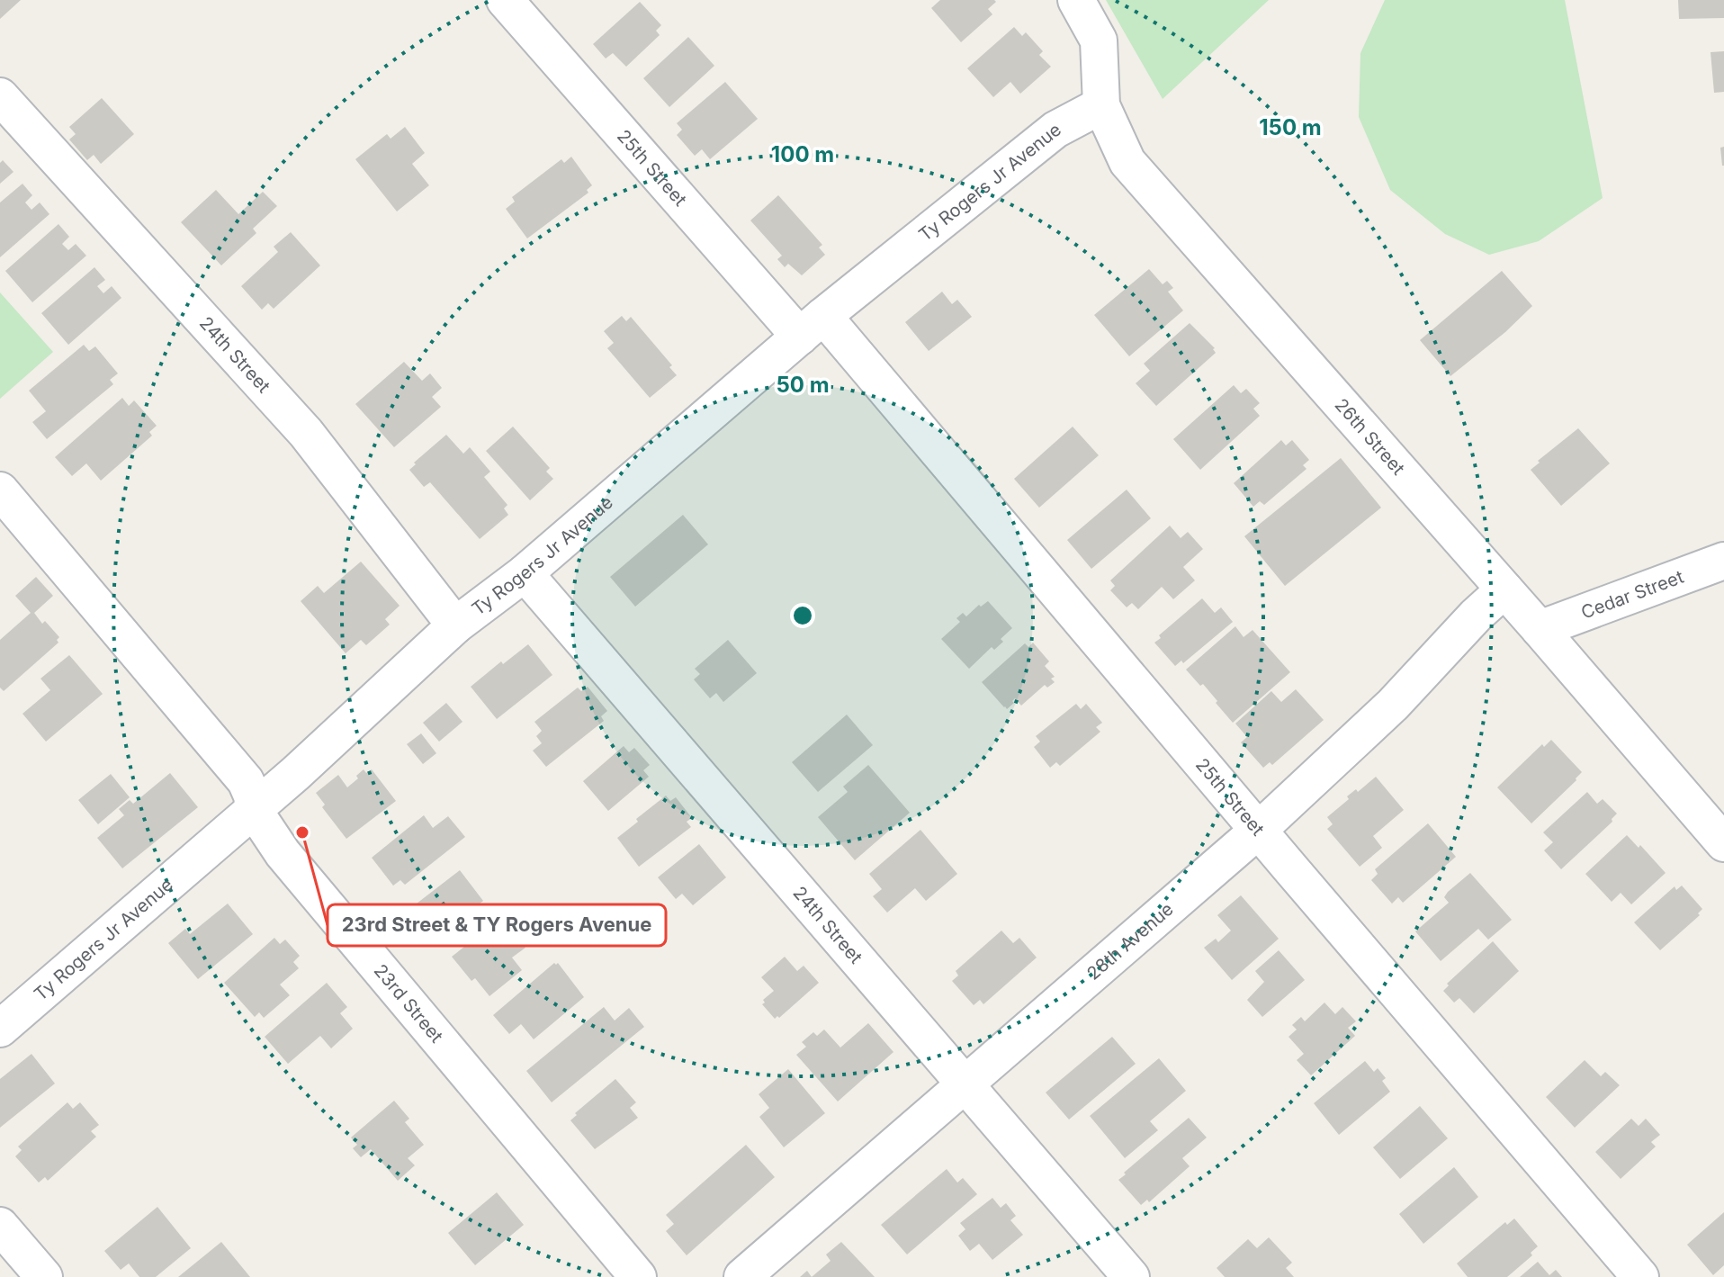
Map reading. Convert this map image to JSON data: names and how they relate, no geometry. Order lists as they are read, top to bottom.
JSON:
{
  "streets": {
    "street": [
      "25th Street",
      "Ty Rogers Jr Avenue",
      "24th Street",
      "26th Street",
      "Cedar Street",
      "28th Avenue",
      "23rd Street"
    ]
  },
  "crossings": [
    ["25th Street", "Ty Rogers Jr Avenue"],
    ["25th Street", "28th Avenue"],
    ["Ty Rogers Jr Avenue", "24th Street"],
    ["Ty Rogers Jr Avenue", "26th Street"],
    ["Ty Rogers Jr Avenue", "23rd Street"],
    ["24th Street", "28th Avenue"],
    ["26th Street", "Cedar Street"],
    ["26th Street", "28th Avenue"]
  ],
  "places": ["23rd Street & TY Rogers Avenue"],
  "rings": ["150 m", "100 m", "50 m"]
}
